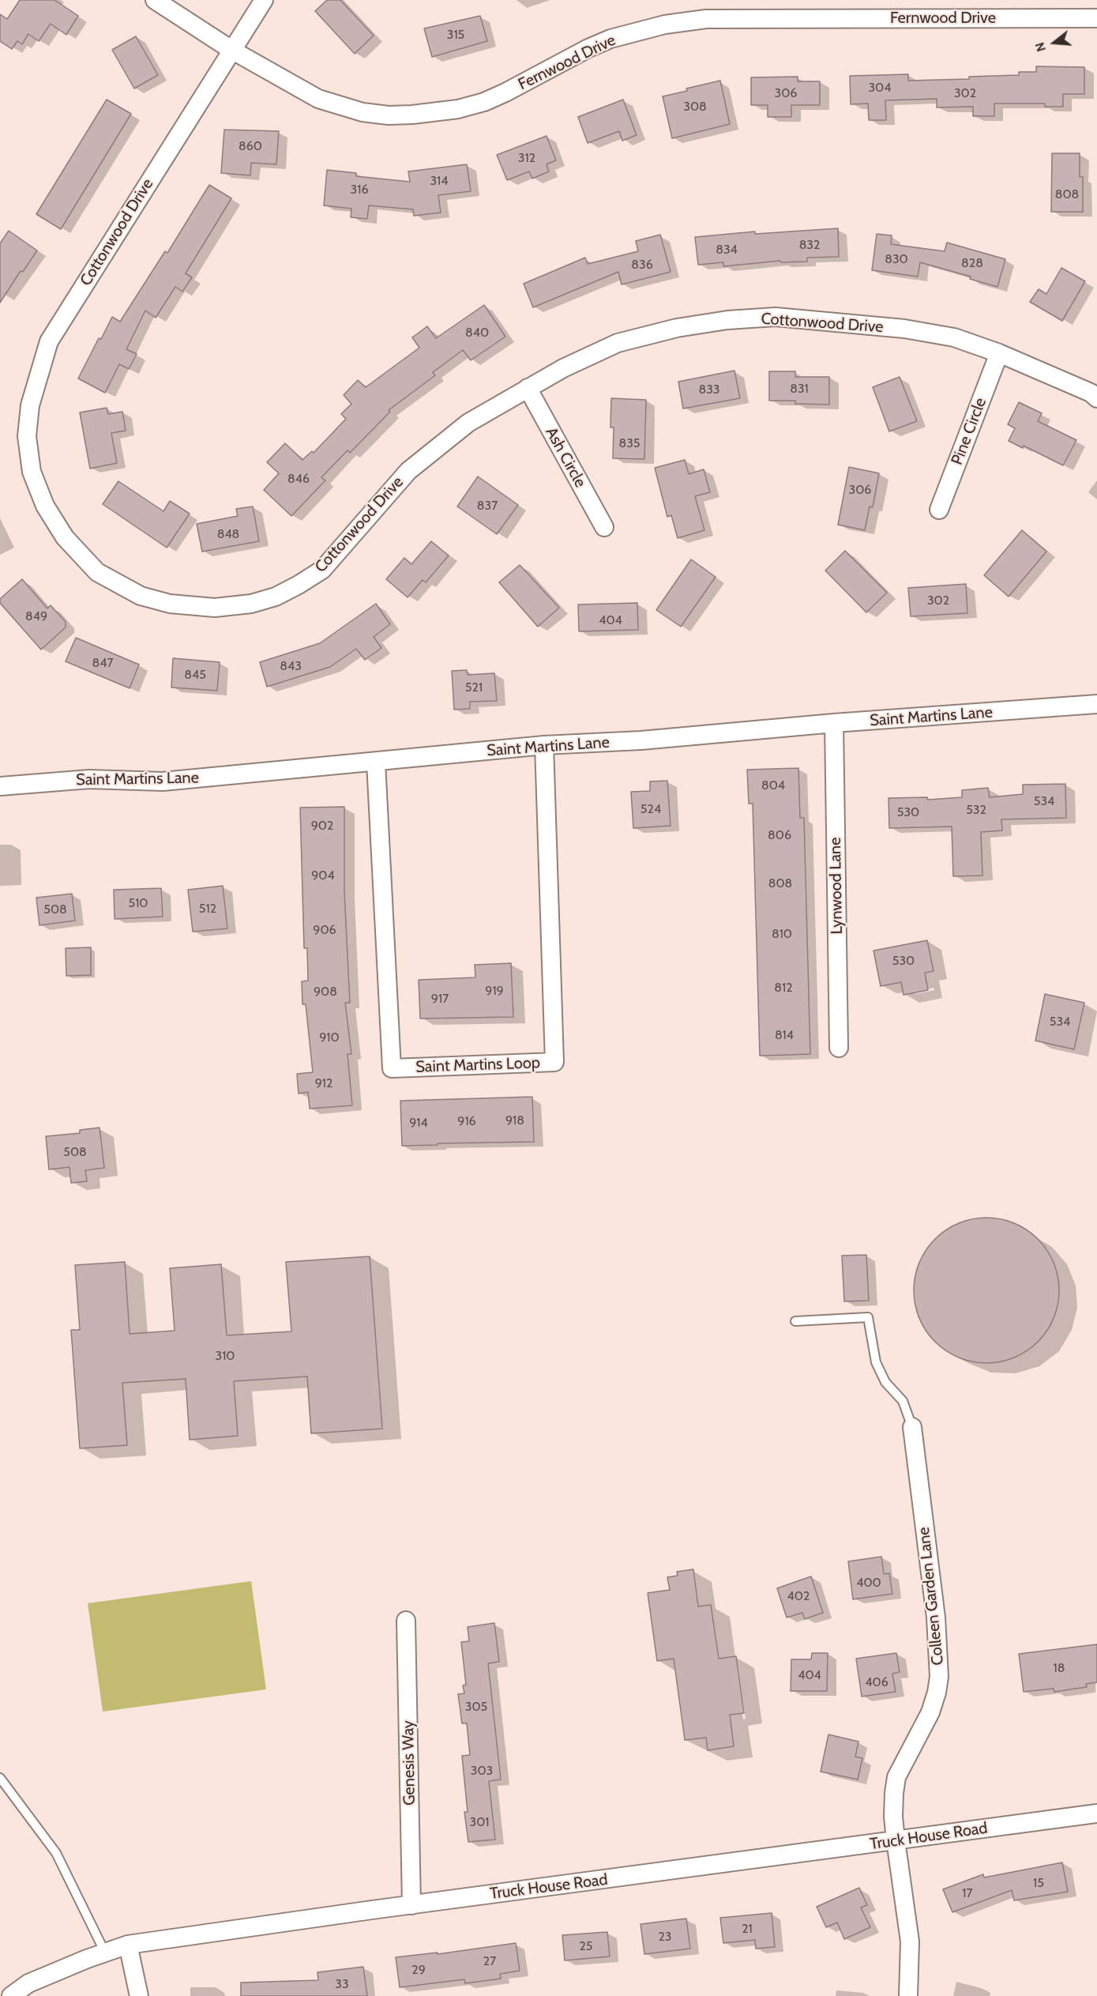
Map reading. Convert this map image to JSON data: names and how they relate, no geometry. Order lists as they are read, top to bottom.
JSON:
{
  "streets": {
    "street": [
      "Fernwood Drive",
      "Cottonwood Drive",
      "Pine Circle",
      "Ash Circle",
      "Saint Martins Lane",
      "Lynwood Lane",
      "Saint Martins Loop",
      "Colleen Garden Lane",
      "Genesis Way",
      "Truck House Road"
    ]
  },
  "crossings": [
    ["Fernwood Drive", "Cottonwood Drive"],
    ["Cottonwood Drive", "Pine Circle"],
    ["Cottonwood Drive", "Ash Circle"],
    ["Saint Martins Lane", "Lynwood Lane"],
    ["Saint Martins Lane", "Saint Martins Loop"],
    ["Colleen Garden Lane", "Truck House Road"],
    ["Genesis Way", "Truck House Road"]
  ],
  "house_numbers": [
    "315",
    "304",
    "306",
    "302",
    "308",
    "860",
    "312",
    "314",
    "316",
    "808",
    "832",
    "834",
    "830",
    "828",
    "836",
    "840",
    "831",
    "833",
    "835",
    "846",
    "306",
    "837",
    "848",
    "302",
    "849",
    "404",
    "847",
    "843",
    "845",
    "521",
    "804",
    "534",
    "524",
    "532",
    "530",
    "902",
    "806",
    "904",
    "808",
    "510",
    "512",
    "508",
    "906",
    "810",
    "530",
    "812",
    "919",
    "908",
    "917",
    "534",
    "814",
    "910",
    "912",
    "918",
    "916",
    "914",
    "508",
    "310",
    "400",
    "402",
    "18",
    "404",
    "406",
    "305",
    "303",
    "301",
    "15",
    "17",
    "21",
    "23",
    "25",
    "27",
    "29",
    "33"
  ],
  "north": "left"
}
